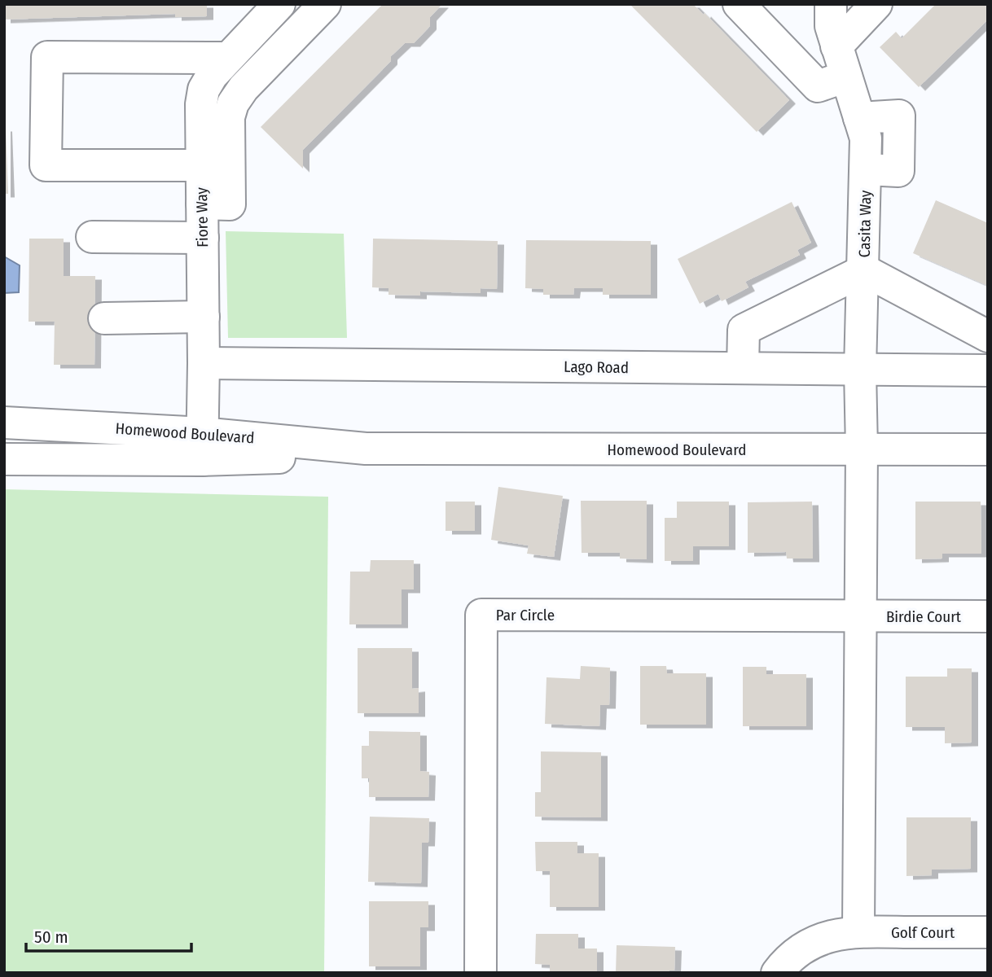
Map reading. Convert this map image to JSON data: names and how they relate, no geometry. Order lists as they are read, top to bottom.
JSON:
{
  "streets": {
    "street": [
      "Fiore Way",
      "Casita Way",
      "Lago Road",
      "Homewood Boulevard",
      "Par Circle",
      "Birdie Court",
      "Golf Court"
    ]
  },
  "crossings": [
    ["Fiore Way", "Lago Road"],
    ["Fiore Way", "Homewood Boulevard"],
    ["Casita Way", "Lago Road"],
    ["Casita Way", "Homewood Boulevard"],
    ["Par Circle", "Birdie Court"]
  ],
  "scale_bar": "50 m"
}
